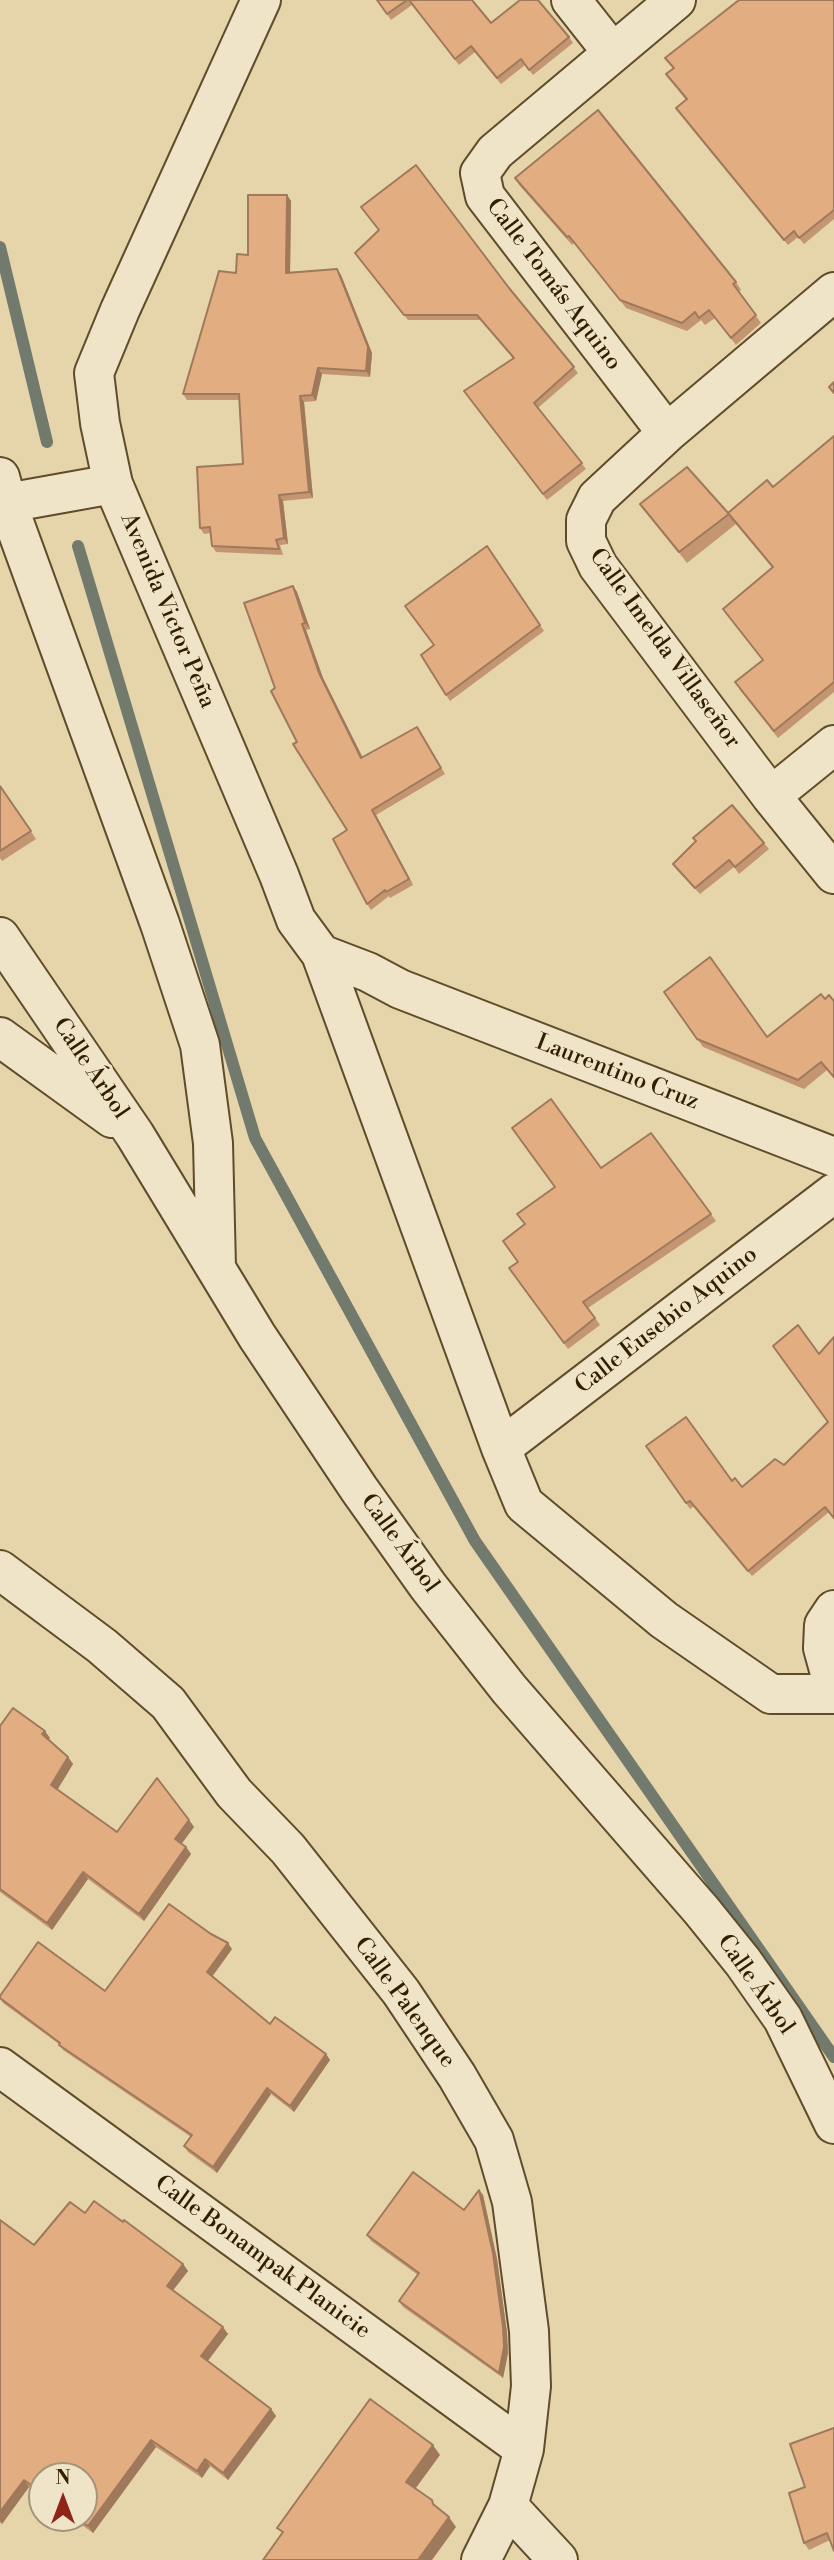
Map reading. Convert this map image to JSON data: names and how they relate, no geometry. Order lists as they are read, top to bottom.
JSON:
{
  "streets": {
    "street": [
      "Calle Tomás Aquino",
      "Avenida Victor Peña",
      "Calle Imelda Villaseñor",
      "Calle Árbol",
      "Laurentino Cruz",
      "Calle Eusebio Aquino",
      "Calle Palenque",
      "Calle Bonampak Planicie"
    ]
  },
  "crossings": [
    ["Calle Tomás Aquino", "Calle Imelda Villaseñor"],
    ["Avenida Victor Peña", "Laurentino Cruz"],
    ["Calle Palenque", "Calle Bonampak Planicie"]
  ],
  "north": "top"
}
